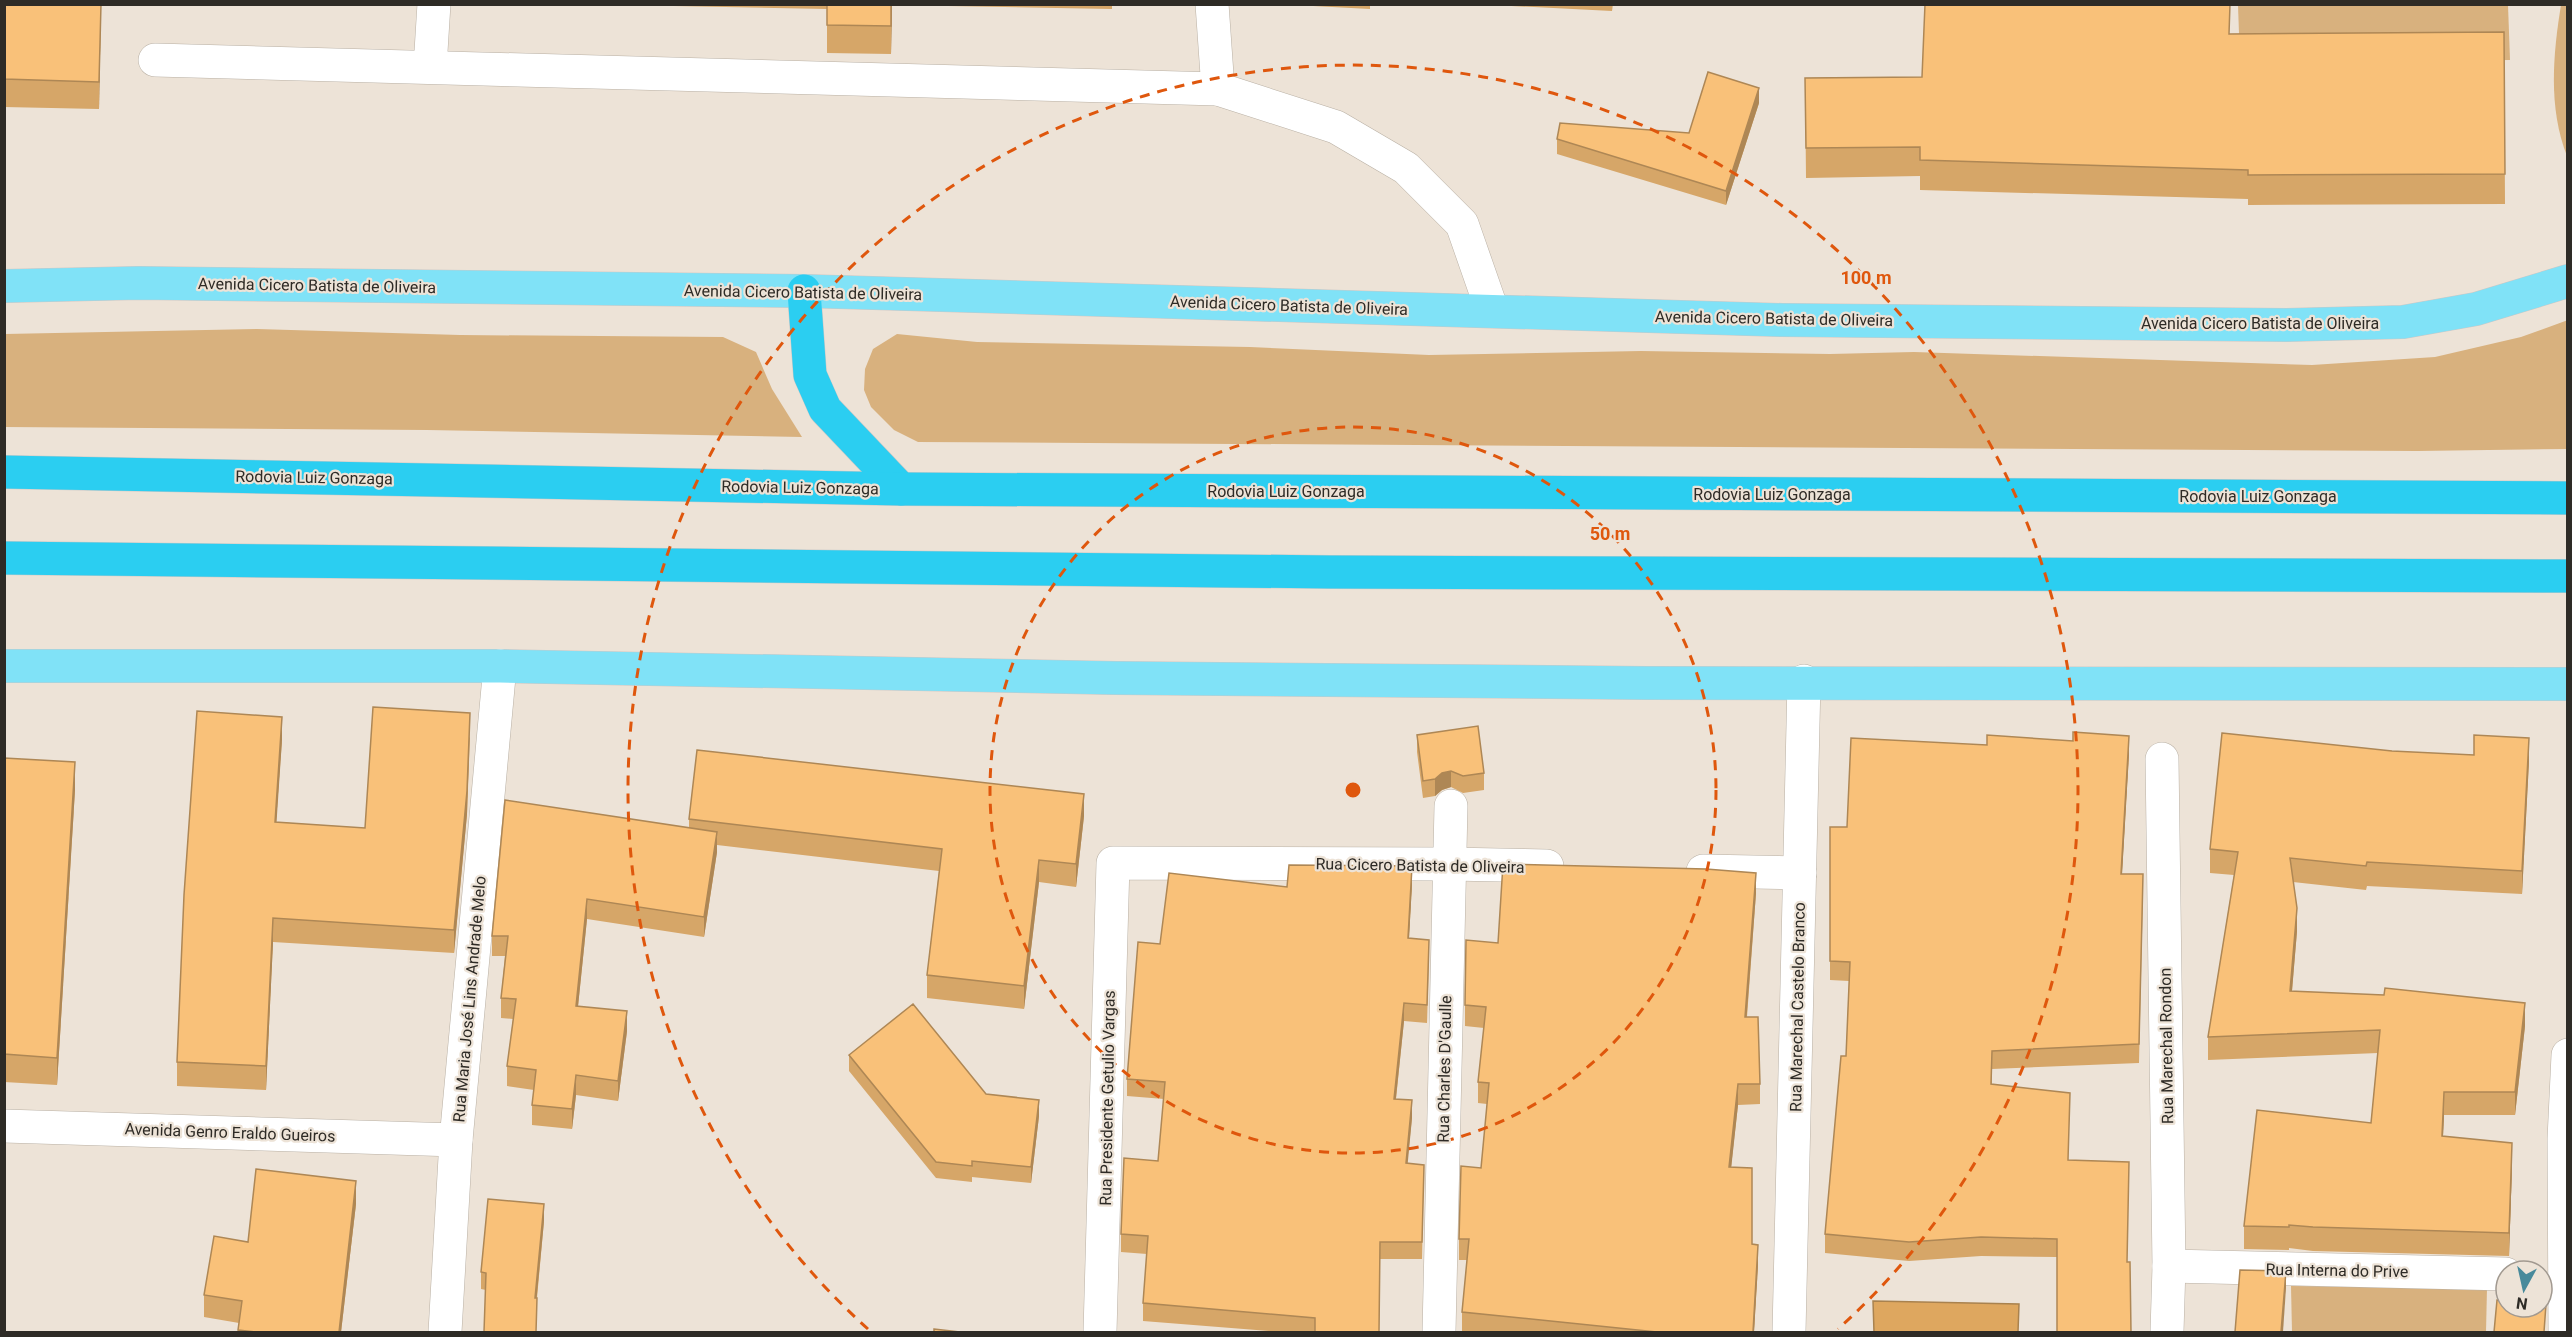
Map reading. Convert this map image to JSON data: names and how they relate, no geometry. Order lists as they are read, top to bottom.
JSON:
{
  "streets": {
    "highway": ["Rodovia Luiz Gonzaga"],
    "main road": ["Avenida Cicero Batista de Oliveira"],
    "street": [
      "Rua Cicero Batista de Oliveira",
      "Rua Maria José Lins Andrade Melo",
      "Rua Marechal Castelo Branco",
      "Rua Marechal Rondon",
      "Rua Charles D'Gaulle",
      "Rua Presidente Getulio Vargas",
      "Avenida Genro Eraldo Gueiros",
      "Rua Interna do Prive"
    ]
  },
  "crossings": [
    ["Rua Cicero Batista de Oliveira", "Rua Charles D'Gaulle"],
    ["Rua Cicero Batista de Oliveira", "Rua Presidente Getulio Vargas"],
    ["Rua Maria José Lins Andrade Melo", "Avenida Genro Eraldo Gueiros"],
    ["Rua Marechal Rondon", "Rua Interna do Prive"]
  ],
  "north": "bottom",
  "rings": ["100 m", "50 m"]
}
